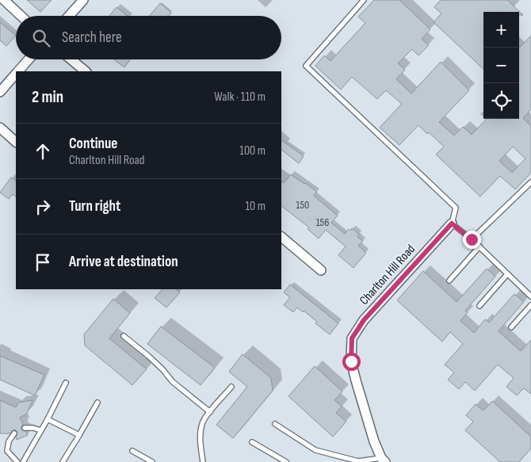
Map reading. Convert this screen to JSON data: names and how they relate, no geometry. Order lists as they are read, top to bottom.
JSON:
{
  "streets": {
    "street": ["Charlton Hill Road"]
  },
  "house_numbers": ["150", "156"],
  "page": {
    "map_buttons": ["+", "−"],
    "search": "Search here",
    "heading": ["2 min", "Walk · 110 m"],
    "list": [
      ["Continue", "Charlton Hill Road", "100 m"],
      ["Turn right", "10 m"],
      "Arrive at destination"
    ]
  }
}
